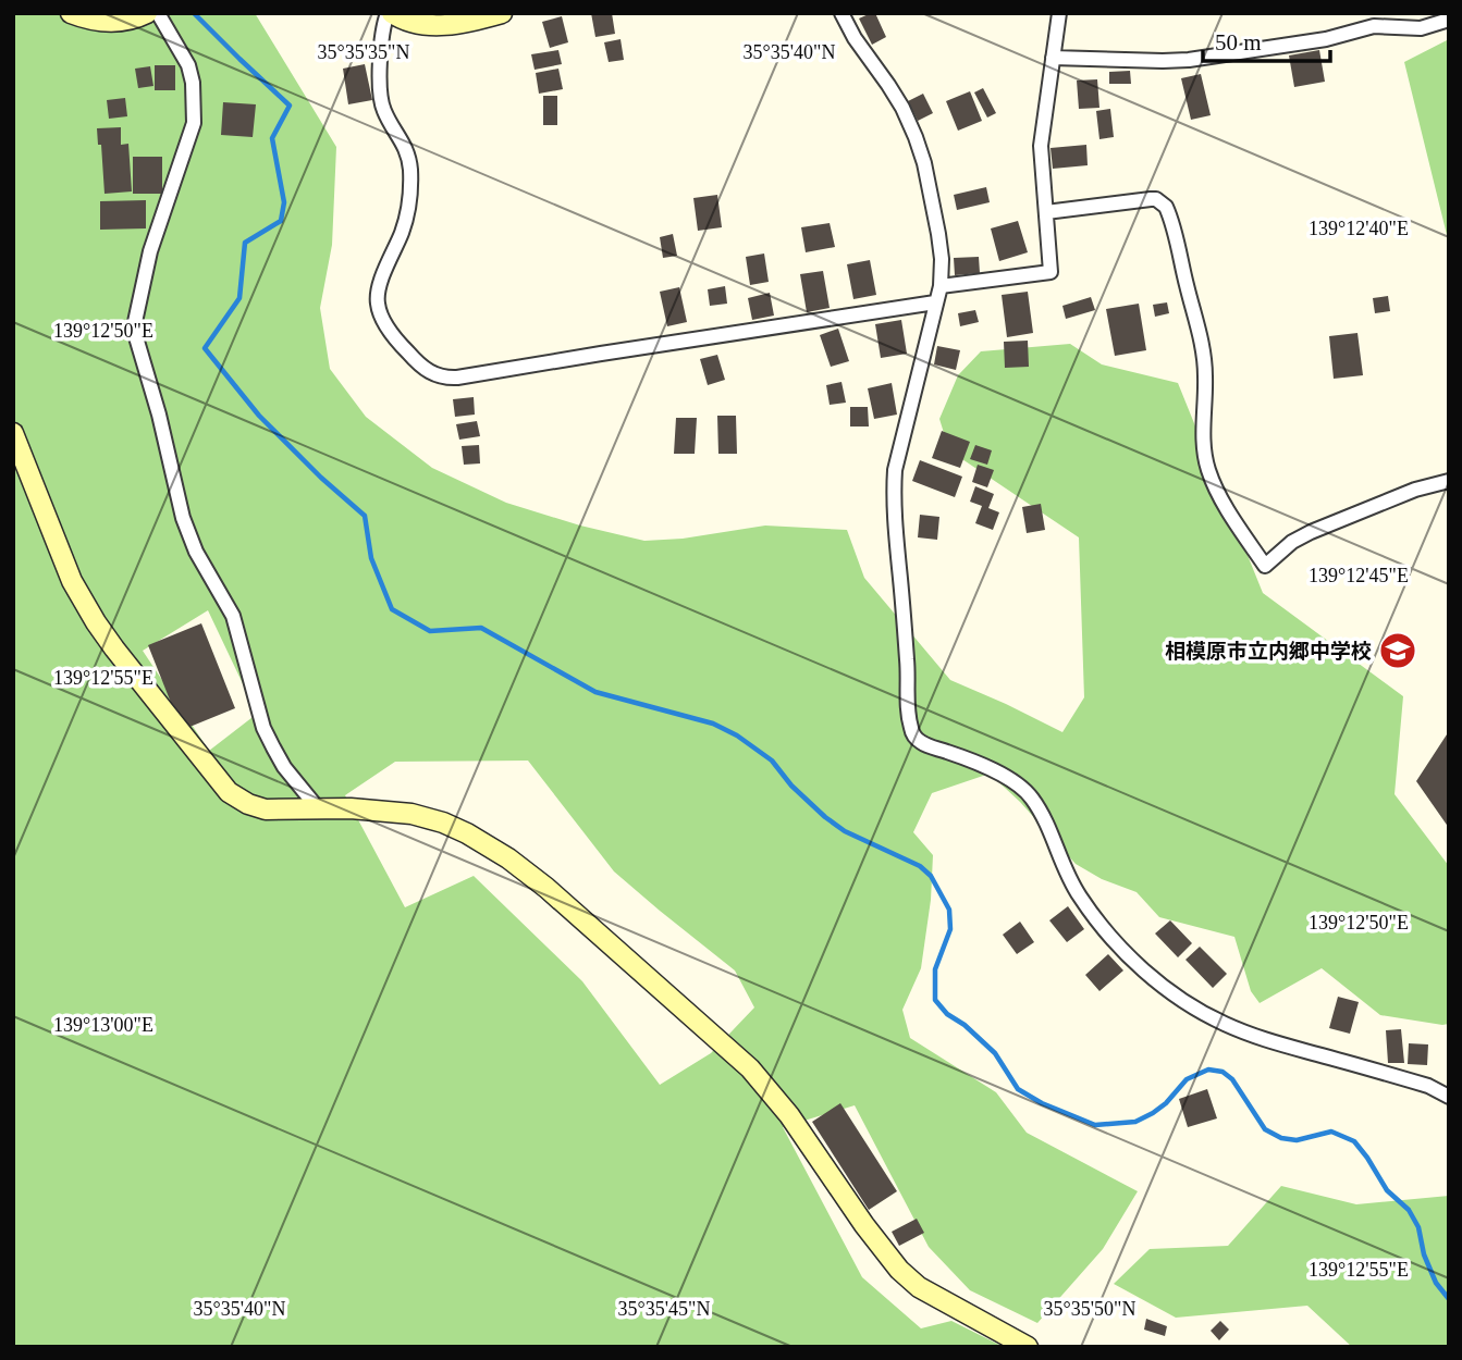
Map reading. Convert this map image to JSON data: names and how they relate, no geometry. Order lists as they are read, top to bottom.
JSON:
{
  "places": {
    "school or university": ["相模原市立内郷中学校"]
  },
  "scale_bar": "50 m",
  "coordinates": [
    "35°35'35\"N",
    "35°35'40\"N",
    "139°12'40\"E",
    "139°12'50\"E",
    "139°12'45\"E",
    "139°12'55\"E",
    "139°13'00\"E",
    "35°35'45\"N",
    "35°35'50\"N"
  ]
}
